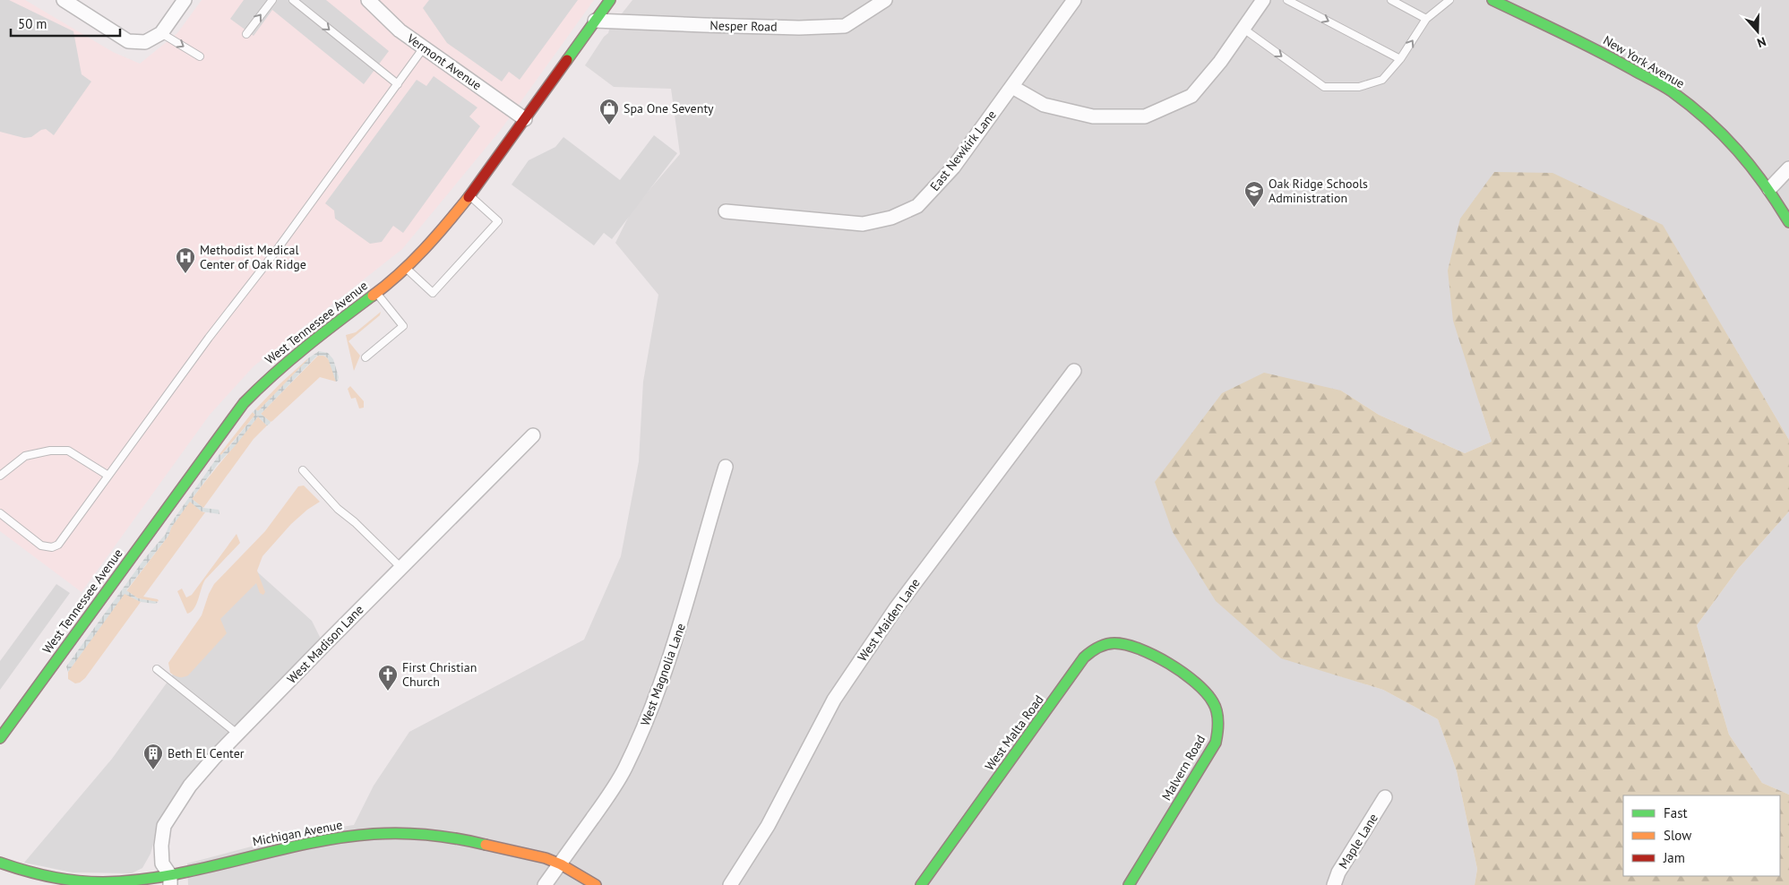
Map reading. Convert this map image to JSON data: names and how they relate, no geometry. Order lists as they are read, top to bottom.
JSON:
{
  "streets": {
    "street": [
      "Nesper Road",
      "Vermont Avenue",
      "New York Avenue",
      "East Newkirk Lane",
      "West Tennessee Avenue",
      "West Maiden Lane",
      "West Madison Lane",
      "West Magnolia Lane",
      "West Malta Road",
      "Malvern Road",
      "Michigan Avenue",
      "Maple Lane"
    ]
  },
  "crossings": [
    ["Nesper Road", "West Tennessee Avenue"],
    ["Vermont Avenue", "West Tennessee Avenue"],
    ["West Madison Lane", "Michigan Avenue"],
    ["West Magnolia Lane", "Michigan Avenue"],
    ["West Malta Road", "Malvern Road"]
  ],
  "places": {
    "shop": ["Spa One Seventy"],
    "school or university": ["Oak Ridge Schools Administration"],
    "hospital": ["Methodist Medical Center of Oak Ridge"],
    "church": ["First Christian Church"],
    "building": ["Beth El Center"]
  },
  "legend": ["Fast", "Slow", "Jam"],
  "scale_bar": "50 m",
  "north": "bottom"
}
